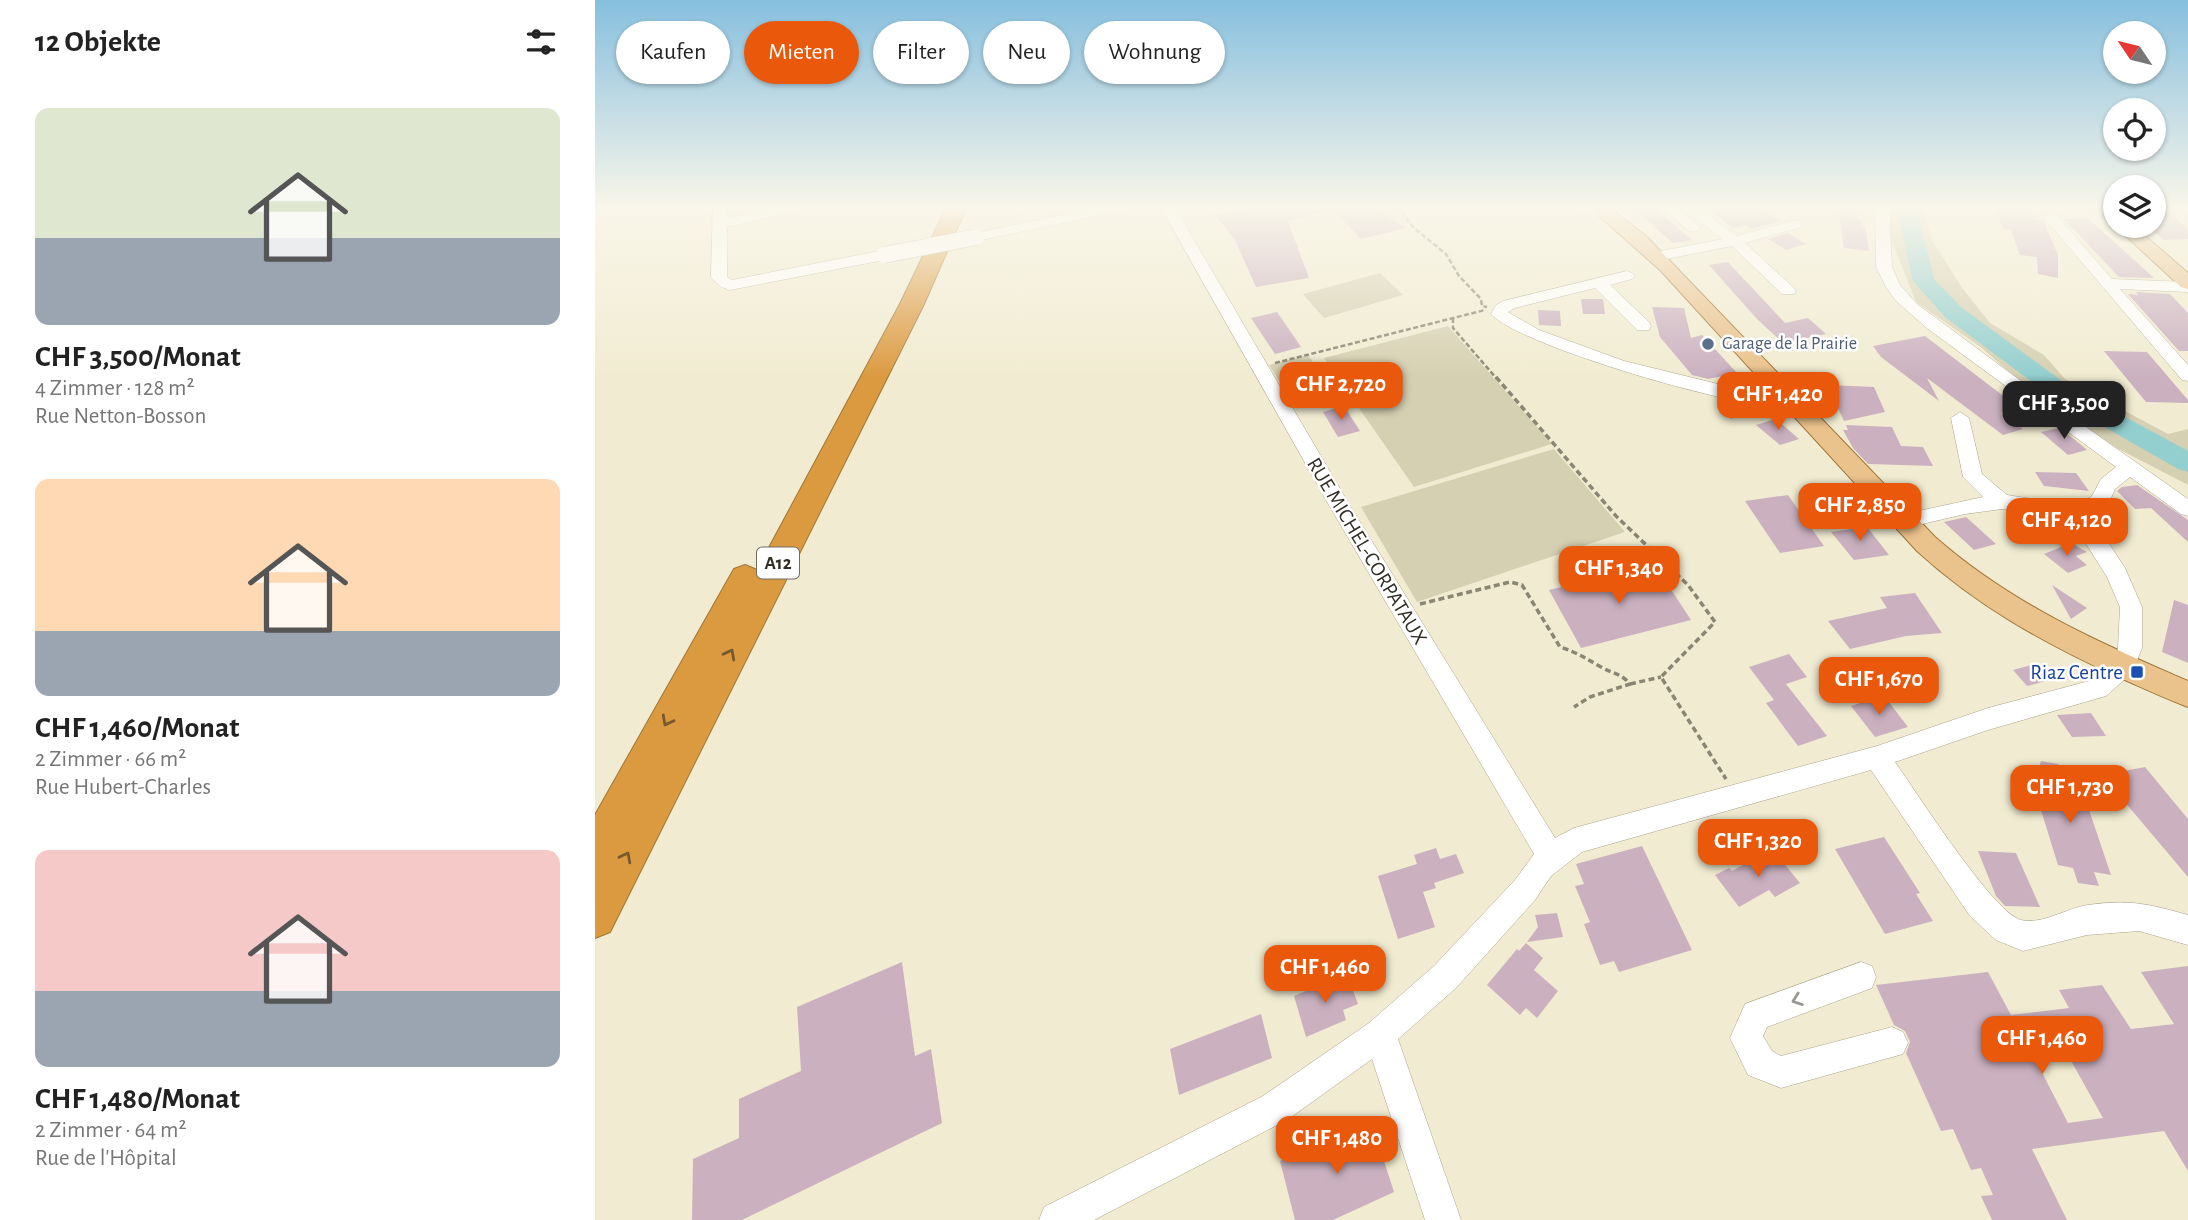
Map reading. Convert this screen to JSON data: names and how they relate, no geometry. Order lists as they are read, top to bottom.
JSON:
{
  "streets": {
    "highway": ["A12"],
    "street": ["RUE MICHEL-CORPATAUX"]
  },
  "places": {
    "other": ["Garage de la Prairie"],
    "transit": ["Riaz Centre"]
  },
  "north": "top left",
  "page": {
    "heading": "12 Objekte",
    "chip": [
      "Kaufen",
      "Mieten",
      "Filter",
      "Neu",
      "Wohnung"
    ],
    "list": [
      {
        "name": "CHF 3,500/Monat",
        "note": "4 Zimmer · 128 m² · Rue Netton-Bosson"
      },
      {
        "name": "CHF 1,460/Monat",
        "note": "2 Zimmer · 66 m² · Rue Hubert-Charles"
      },
      {
        "name": "CHF 1,480/Monat",
        "note": "2 Zimmer · 64 m² · Rue de l'Hôpital"
      }
    ],
    "price": [
      "CHF 2,720",
      "CHF 1,420",
      "CHF 3,500",
      "CHF 2,850",
      "CHF 4,120",
      "CHF 1,340",
      "CHF 1,670",
      "CHF 1,730",
      "CHF 1,320",
      "CHF 1,460",
      "CHF 1,460",
      "CHF 1,480"
    ]
  }
}
